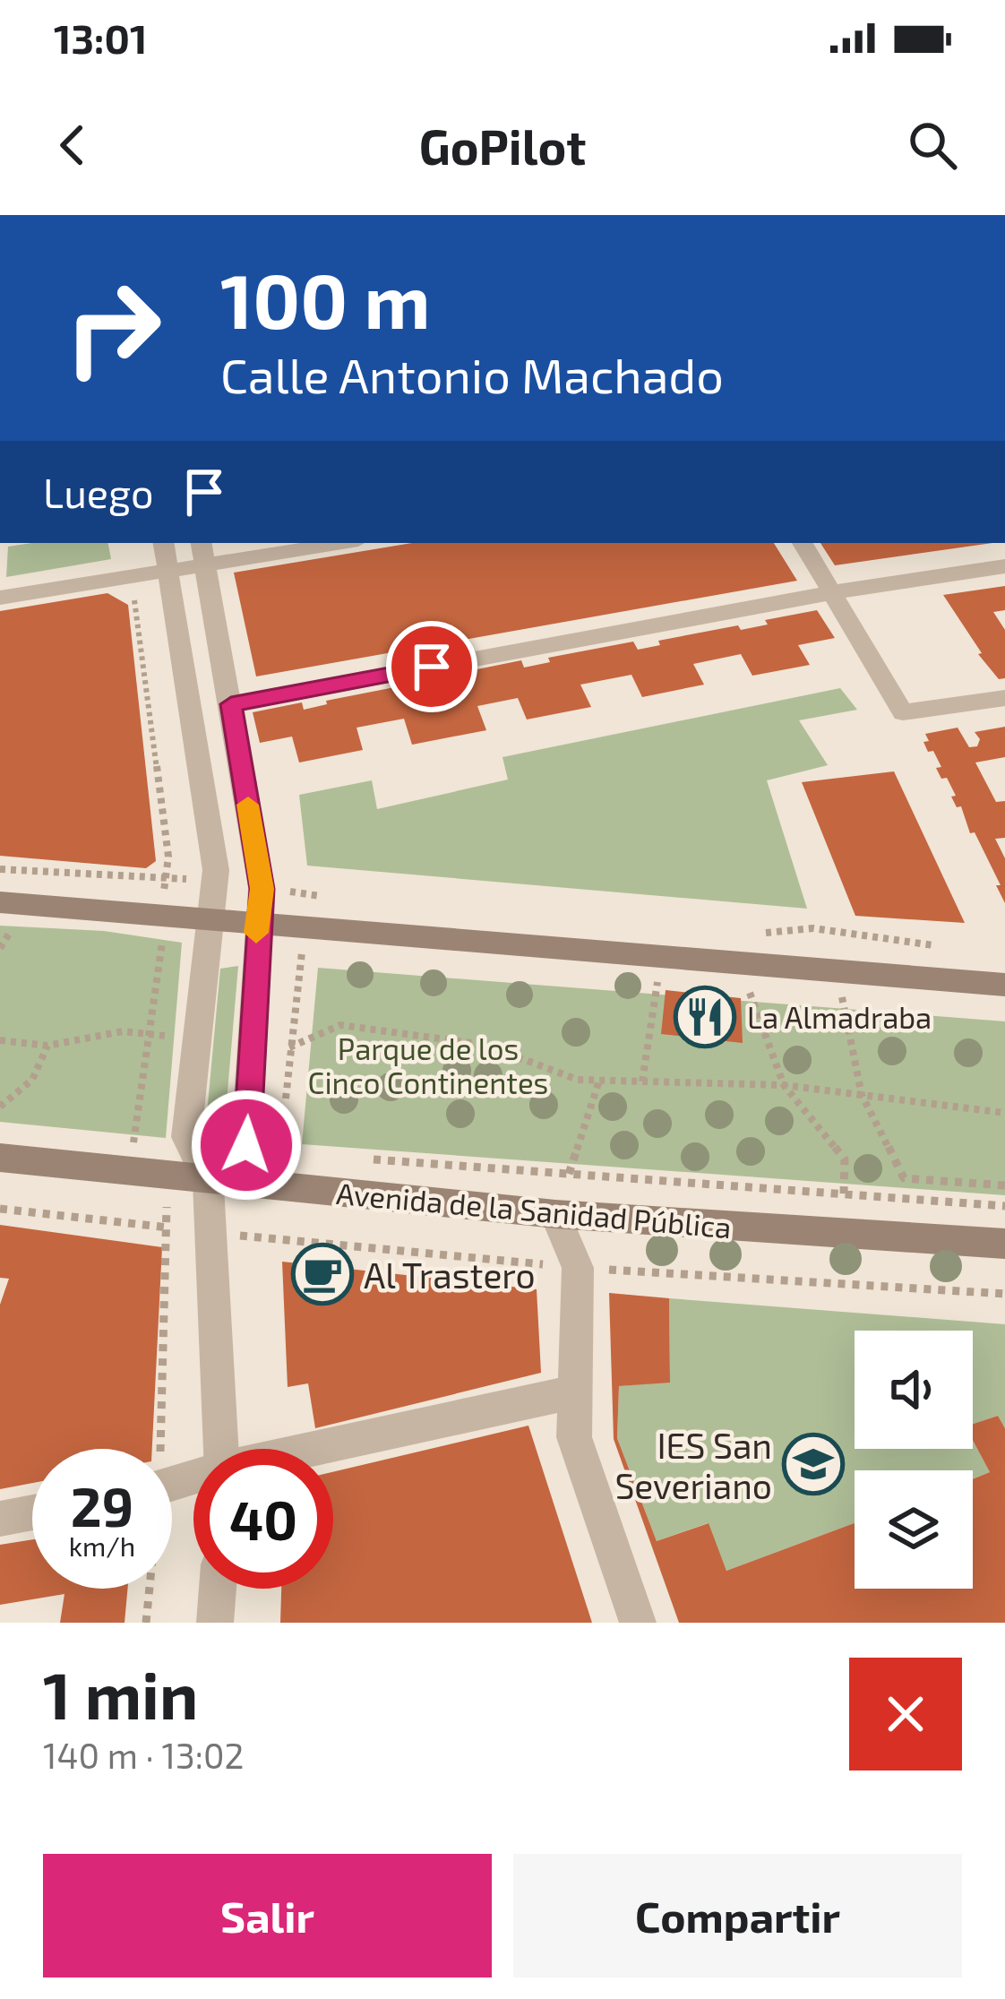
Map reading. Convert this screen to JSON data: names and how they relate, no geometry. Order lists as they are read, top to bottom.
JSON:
{
  "streets": {
    "main road": ["Avenida de la Sanidad Pública"]
  },
  "parks": ["Parque de los Cinco Continentes"],
  "places": {
    "restaurant": ["La Almadraba"],
    "cafe": ["Al Trastero"],
    "school or university": ["IES San Severiano"]
  },
  "page": {
    "status": "13:01",
    "header": "GoPilot",
    "turn": ["100 m", "Calle Antonio Machado"],
    "then": "Luego",
    "speed": "29 km/h",
    "limit": "40",
    "heading": ["1 min", "140 m · 13:02"],
    "buttons": ["Salir", "Compartir"]
  }
}
